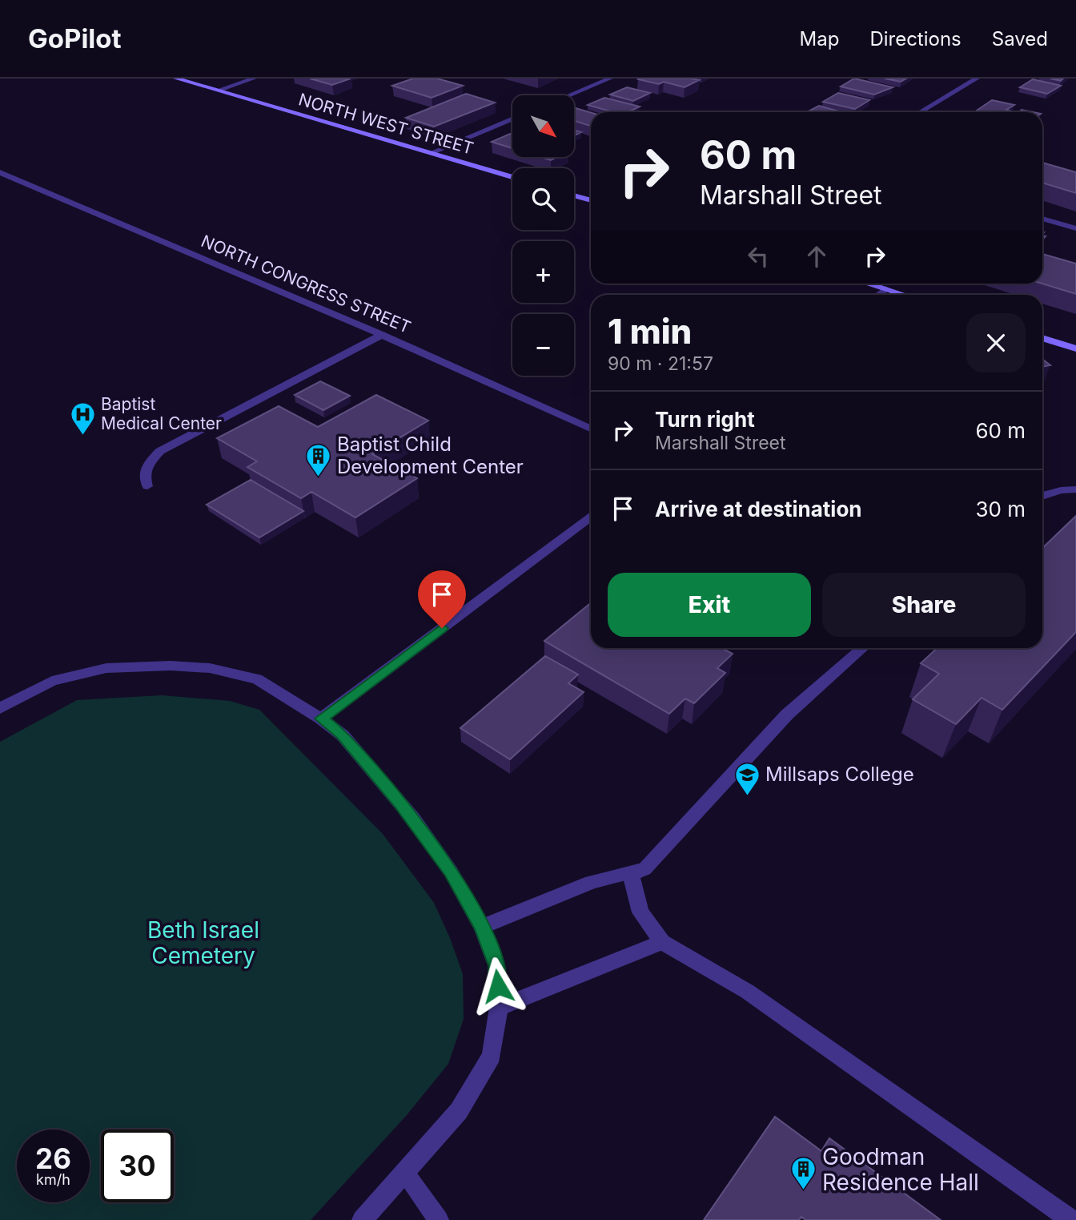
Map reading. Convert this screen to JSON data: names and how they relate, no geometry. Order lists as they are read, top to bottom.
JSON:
{
  "streets": {
    "street": ["NORTH WEST STREET", "NORTH CONGRESS STREET"]
  },
  "parks": ["Beth Israel Cemetery"],
  "places": {
    "hospital": ["Baptist Medical Center"],
    "building": ["Baptist Child Development Center", "Goodman Residence Hall"],
    "school or university": ["Millsaps College"]
  },
  "north": "bottom right",
  "page": {
    "header": "GoPilot",
    "nav": ["Map", "Directions", "Saved"],
    "map_buttons": ["+", "−"],
    "turn": ["60 m", "Marshall Street"],
    "heading": ["1 min", "90 m · 21:57"],
    "list": [
      {
        "name": "Turn right",
        "note": "Marshall Street",
        "value": "60 m"
      },
      {
        "name": "Arrive at destination",
        "value": "30 m"
      }
    ],
    "buttons": ["Exit", "Share"],
    "speed": "26 km/h",
    "limit": "30"
  }
}
